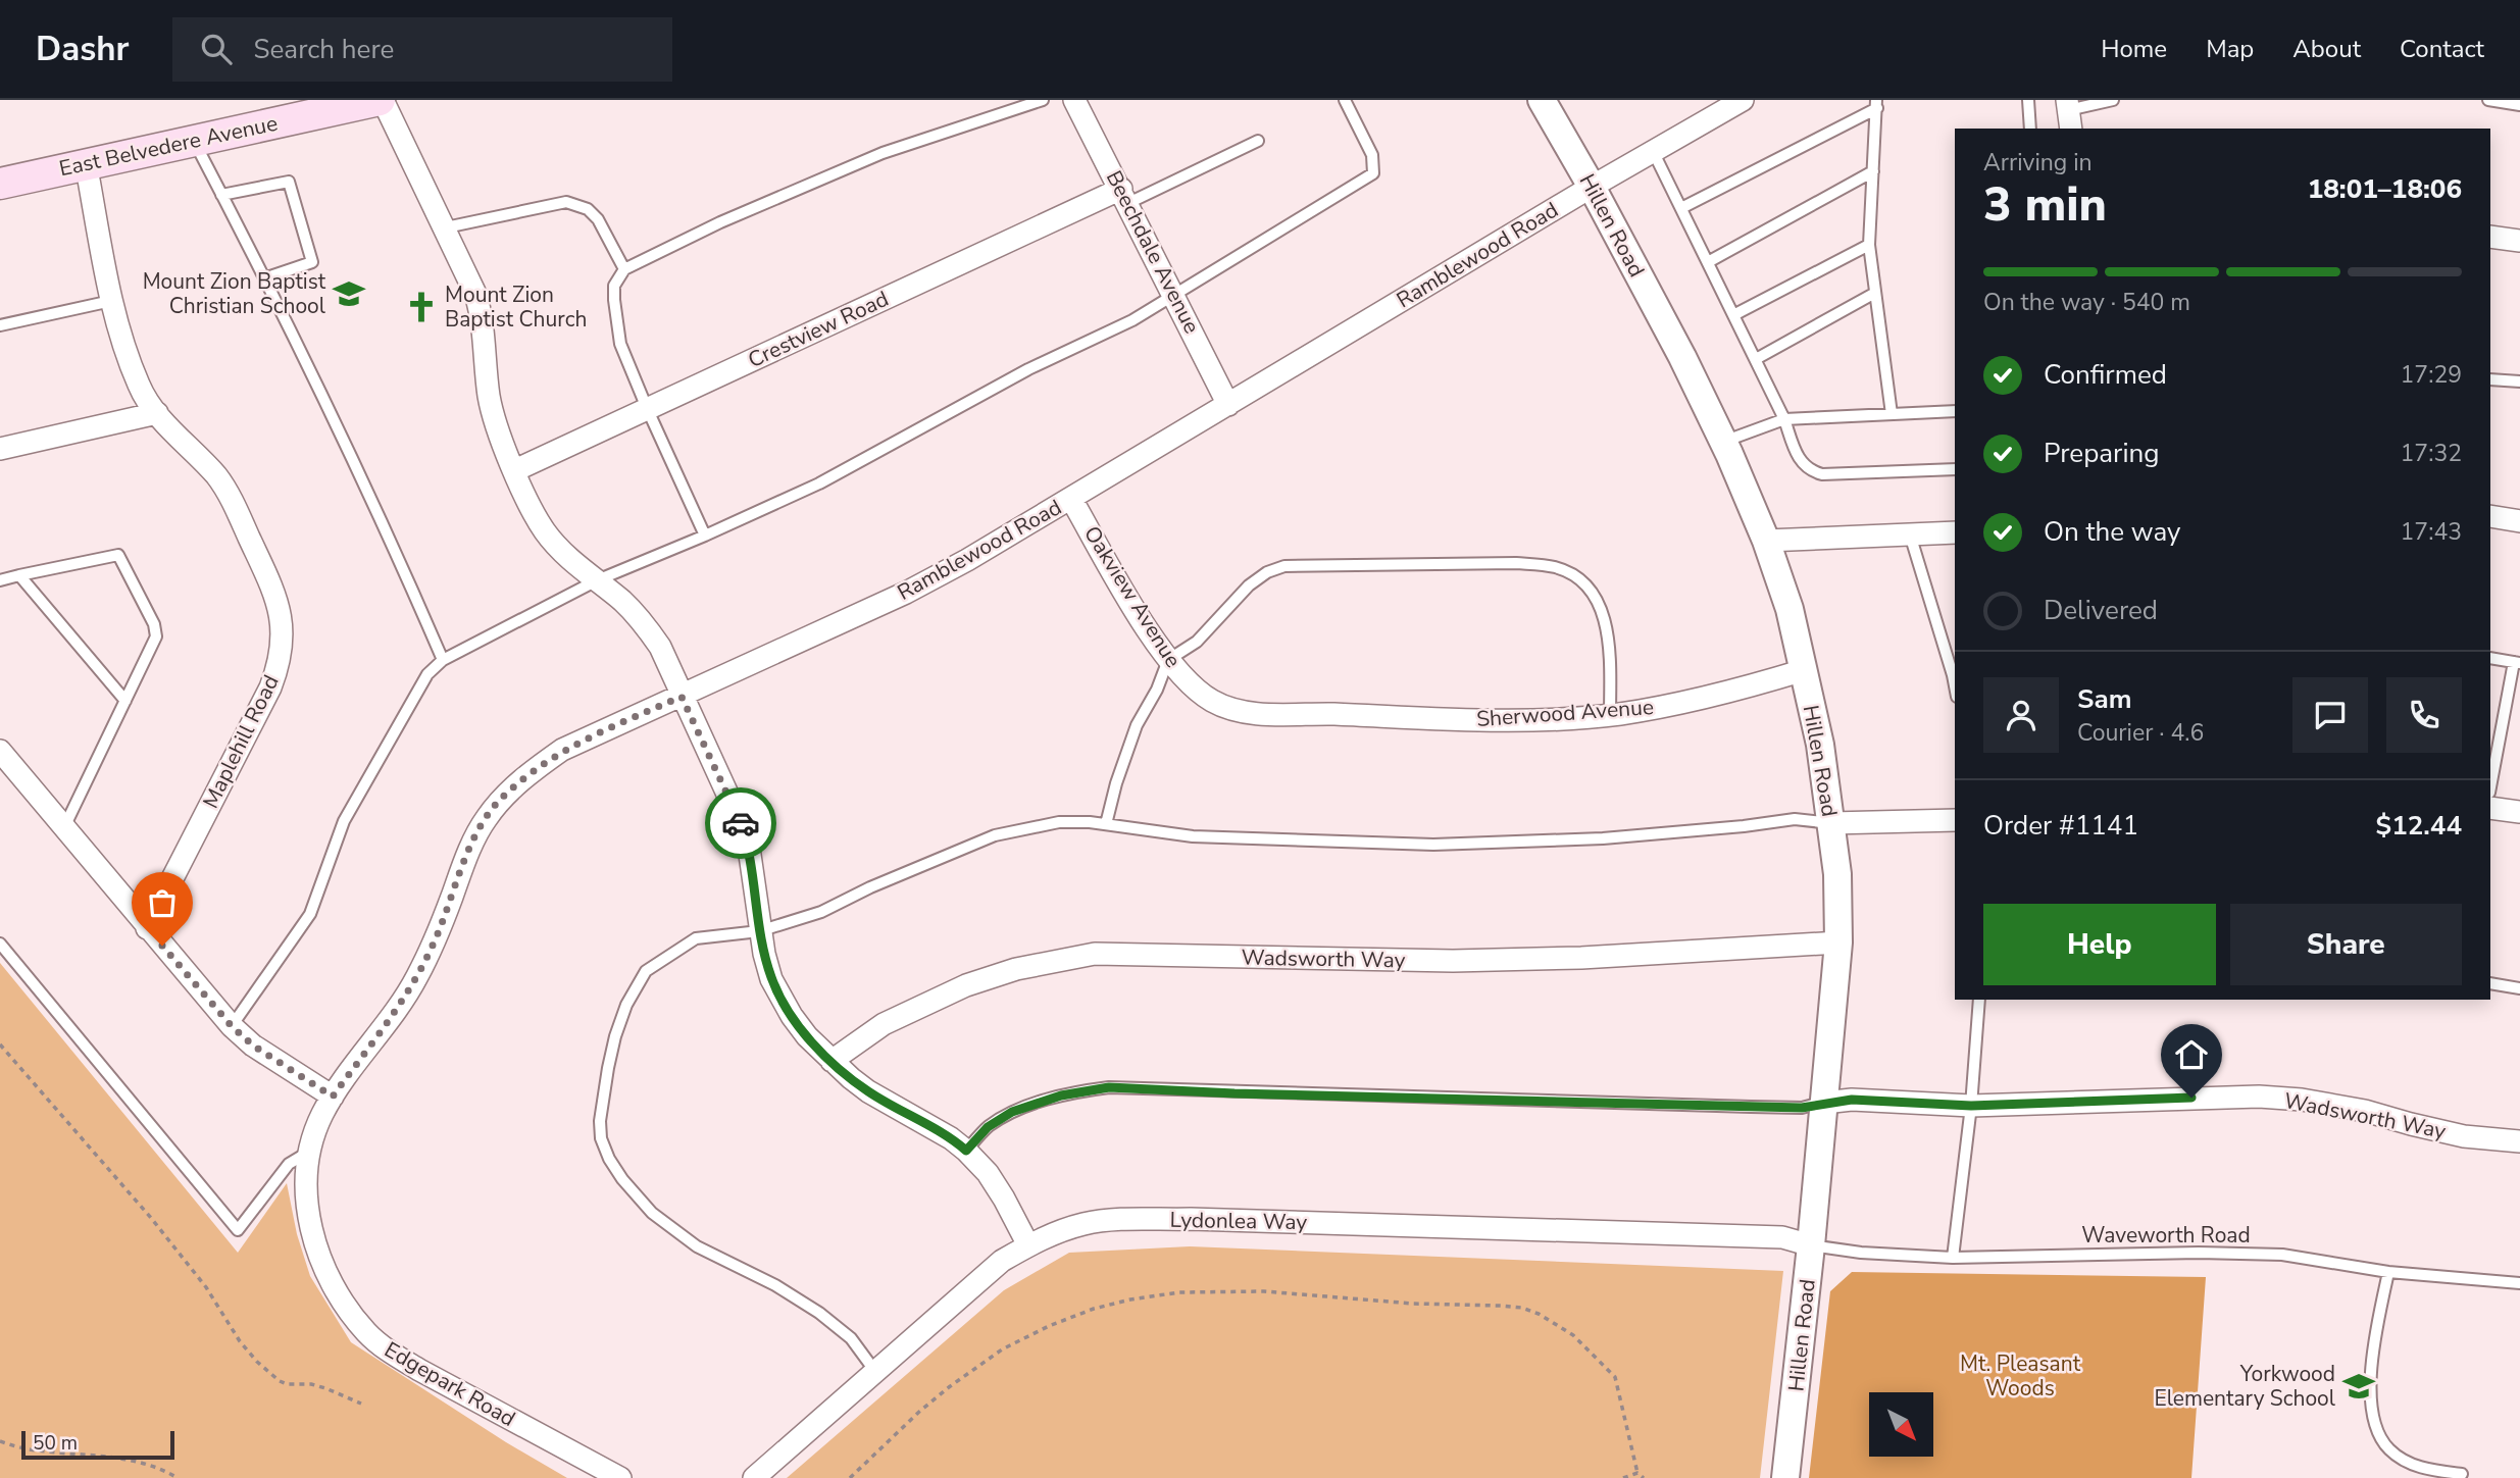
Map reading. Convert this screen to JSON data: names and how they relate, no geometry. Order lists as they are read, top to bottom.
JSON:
{
  "streets": {
    "main road": ["East Belvedere Avenue"],
    "street": [
      "Hillen Road",
      "Beechdale Avenue",
      "Ramblewood Road",
      "Crestview Road",
      "Oakview Avenue",
      "Sherwood Avenue",
      "Maplehill Road",
      "Wadsworth Way",
      "Lydonlea Way",
      "Edgepark Road"
    ],
    "lane": ["Waveworth Road"]
  },
  "crossings": [
    ["East Belvedere Avenue", "Maplehill Road"],
    ["Hillen Road", "Ramblewood Road"],
    ["Hillen Road", "Sherwood Avenue"],
    ["Hillen Road", "Wadsworth Way"],
    ["Hillen Road", "Lydonlea Way"],
    ["Hillen Road", "Waveworth Road"],
    ["Beechdale Avenue", "Ramblewood Road"],
    ["Beechdale Avenue", "Crestview Road"],
    ["Ramblewood Road", "Oakview Avenue"],
    ["Ramblewood Road", "Edgepark Road"],
    ["Oakview Avenue", "Sherwood Avenue"],
    ["Lydonlea Way", "Waveworth Road"]
  ],
  "parks": ["Mt. Pleasant Woods"],
  "places": {
    "school or university": ["Mount Zion Baptist Christian School", "Yorkwood Elementary School"],
    "church": ["Mount Zion Baptist Church"]
  },
  "scale_bar": "50 m",
  "north": "bottom right",
  "page": {
    "header": "Dashr",
    "search": "Search here",
    "nav": [
      "Home",
      "Map",
      "About",
      "Contact"
    ],
    "heading": ["3 min", "Arriving in", "18:01–18:06"],
    "panel": [
      "Sam",
      "Courier · 4.6",
      "Order #1141",
      "$12.44"
    ],
    "bar": "On the way · 540 m",
    "list": [
      ["Confirmed", "17:29"],
      ["Preparing", "17:32"],
      ["On the way", "17:43"],
      "Delivered"
    ],
    "buttons": ["Help", "Share"],
    "scale": "50 m"
  }
}
